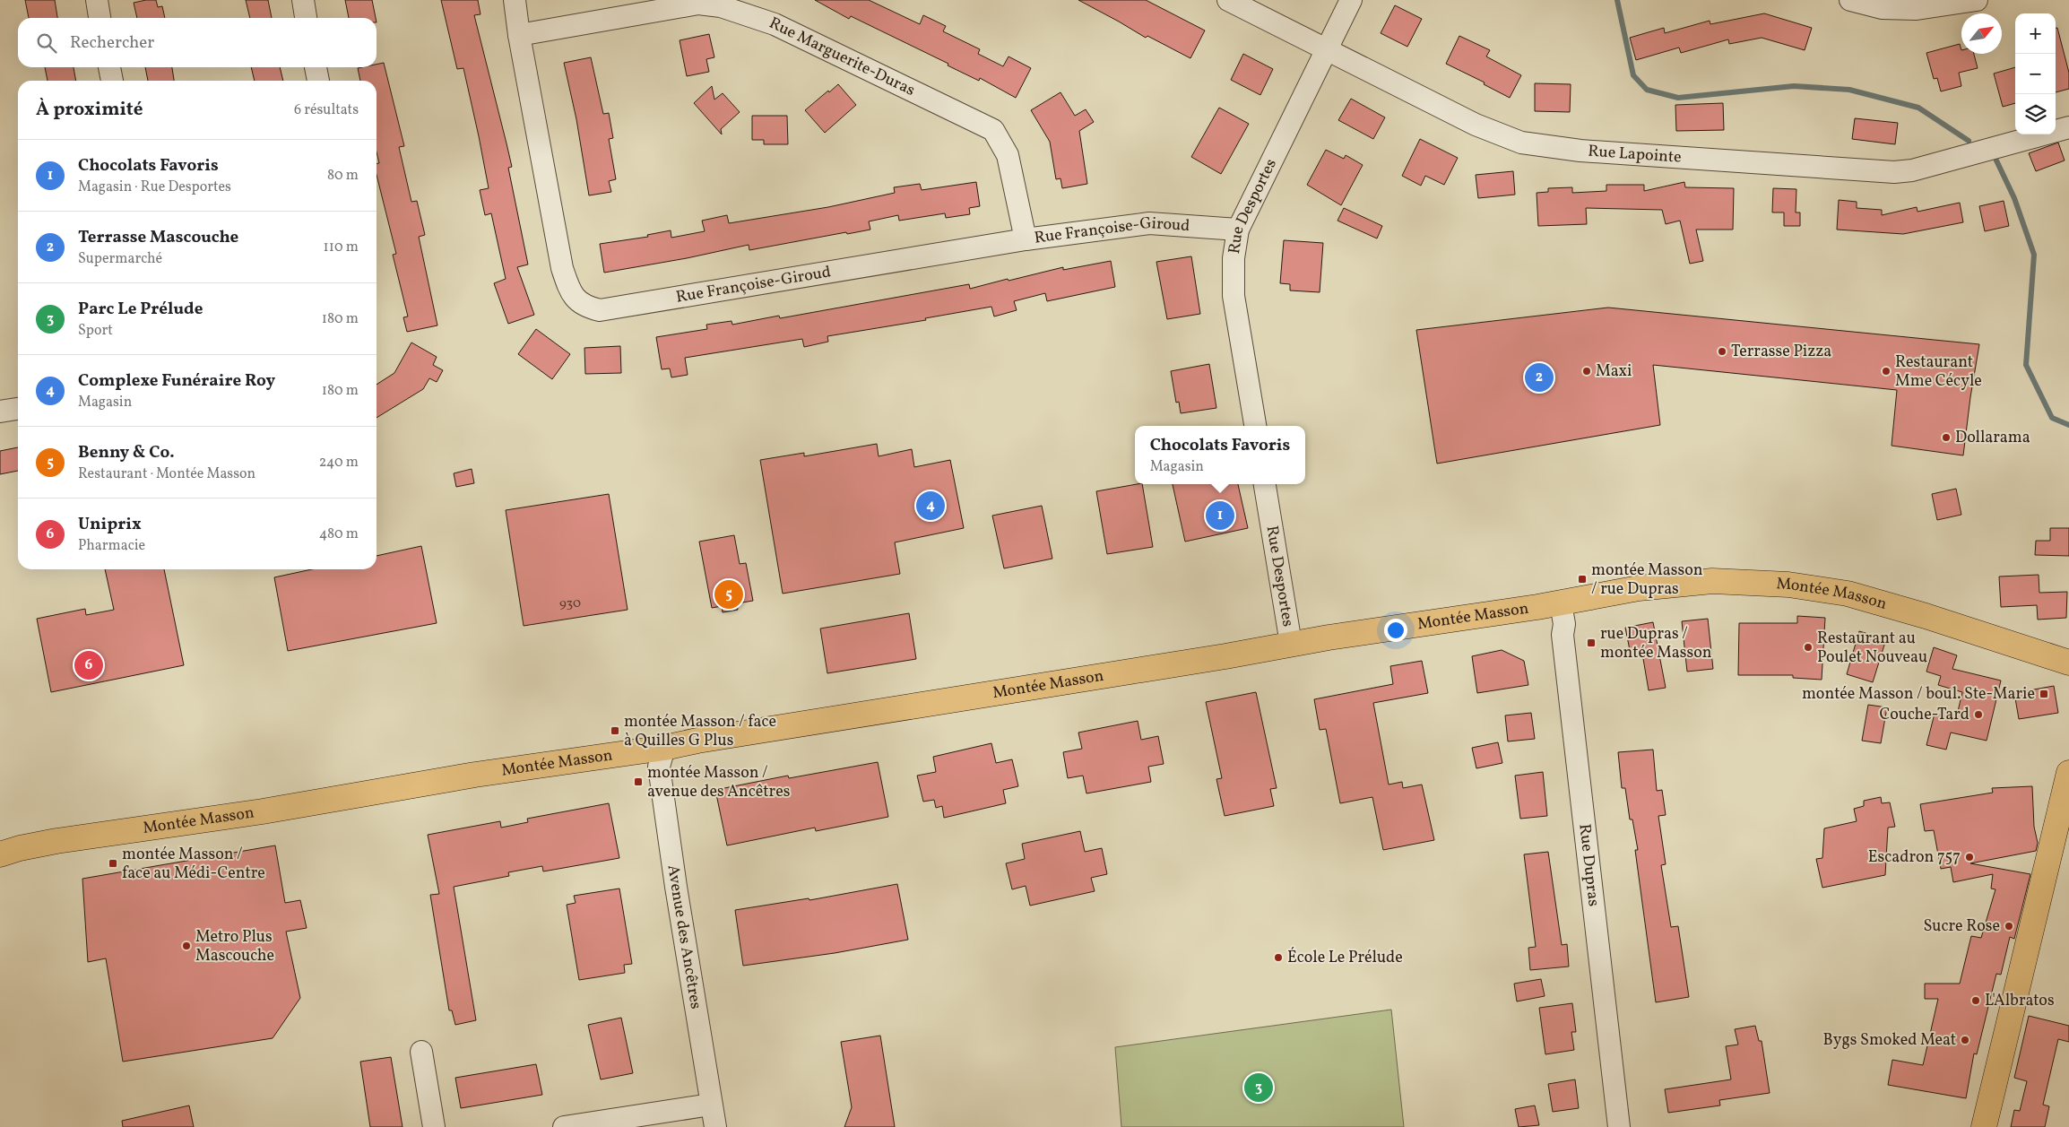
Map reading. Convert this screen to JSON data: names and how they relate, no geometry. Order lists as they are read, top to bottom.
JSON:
{
  "streets": {
    "main road": ["Montée Masson"],
    "street": [
      "Rue Marguerite-Duras",
      "Rue Lapointe",
      "Rue Desportes",
      "Rue Françoise-Giroud",
      "Rue Dupras",
      "Avenue des Ancêtres"
    ]
  },
  "crossings": [
    ["Rue Marguerite-Duras", "Rue Françoise-Giroud"],
    ["Rue Lapointe", "Rue Desportes"],
    ["Rue Desportes", "Rue Françoise-Giroud"],
    ["Rue Desportes", "Montée Masson"],
    ["Montée Masson", "Rue Dupras"],
    ["Montée Masson", "Avenue des Ancêtres"]
  ],
  "places": {
    "other": [
      "Terrasse Pizza",
      "Maxi",
      "Restaurant Mme Cécyle",
      "Dollarama",
      "Restaurant au Poulet Nouveau",
      "Couche-Tard",
      "Escadron 757",
      "Sucre Rose",
      "Metro Plus Mascouche",
      "École Le Prélude",
      "L'Albratos",
      "Bygs Smoked Meat"
    ],
    "transit": [
      "montée Masson / rue Dupras",
      "rue Dupras / montée Masson",
      "montée Masson / boul. Ste-Marie",
      "montée Masson / face à Quilles G Plus",
      "montée Masson / avenue des Ancêtres",
      "montée Masson / face au Médi-Centre"
    ]
  },
  "house_numbers": ["930"],
  "north": "top right",
  "page": {
    "map_buttons": ["+", "−"],
    "search": "Rechercher",
    "heading": ["À proximité", "6 résultats"],
    "list": [
      {
        "mark": "1",
        "name": "Chocolats Favoris",
        "note": "Magasin · Rue Desportes",
        "value": "80 m"
      },
      {
        "mark": "2",
        "name": "Terrasse Mascouche",
        "note": "Supermarché",
        "value": "110 m"
      },
      {
        "mark": "3",
        "name": "Parc Le Prélude",
        "note": "Sport",
        "value": "180 m"
      },
      {
        "mark": "4",
        "name": "Complexe Funéraire Roy",
        "note": "Magasin",
        "value": "180 m"
      },
      {
        "mark": "5",
        "name": "Benny & Co.",
        "note": "Restaurant · Montée Masson",
        "value": "240 m"
      },
      {
        "mark": "6",
        "name": "Uniprix",
        "note": "Pharmacie",
        "value": "480 m"
      }
    ],
    "pins": [
      "2",
      "4",
      "1",
      "5",
      "6",
      "3"
    ],
    "popup": ["Chocolats Favoris", "Magasin"]
  }
}
